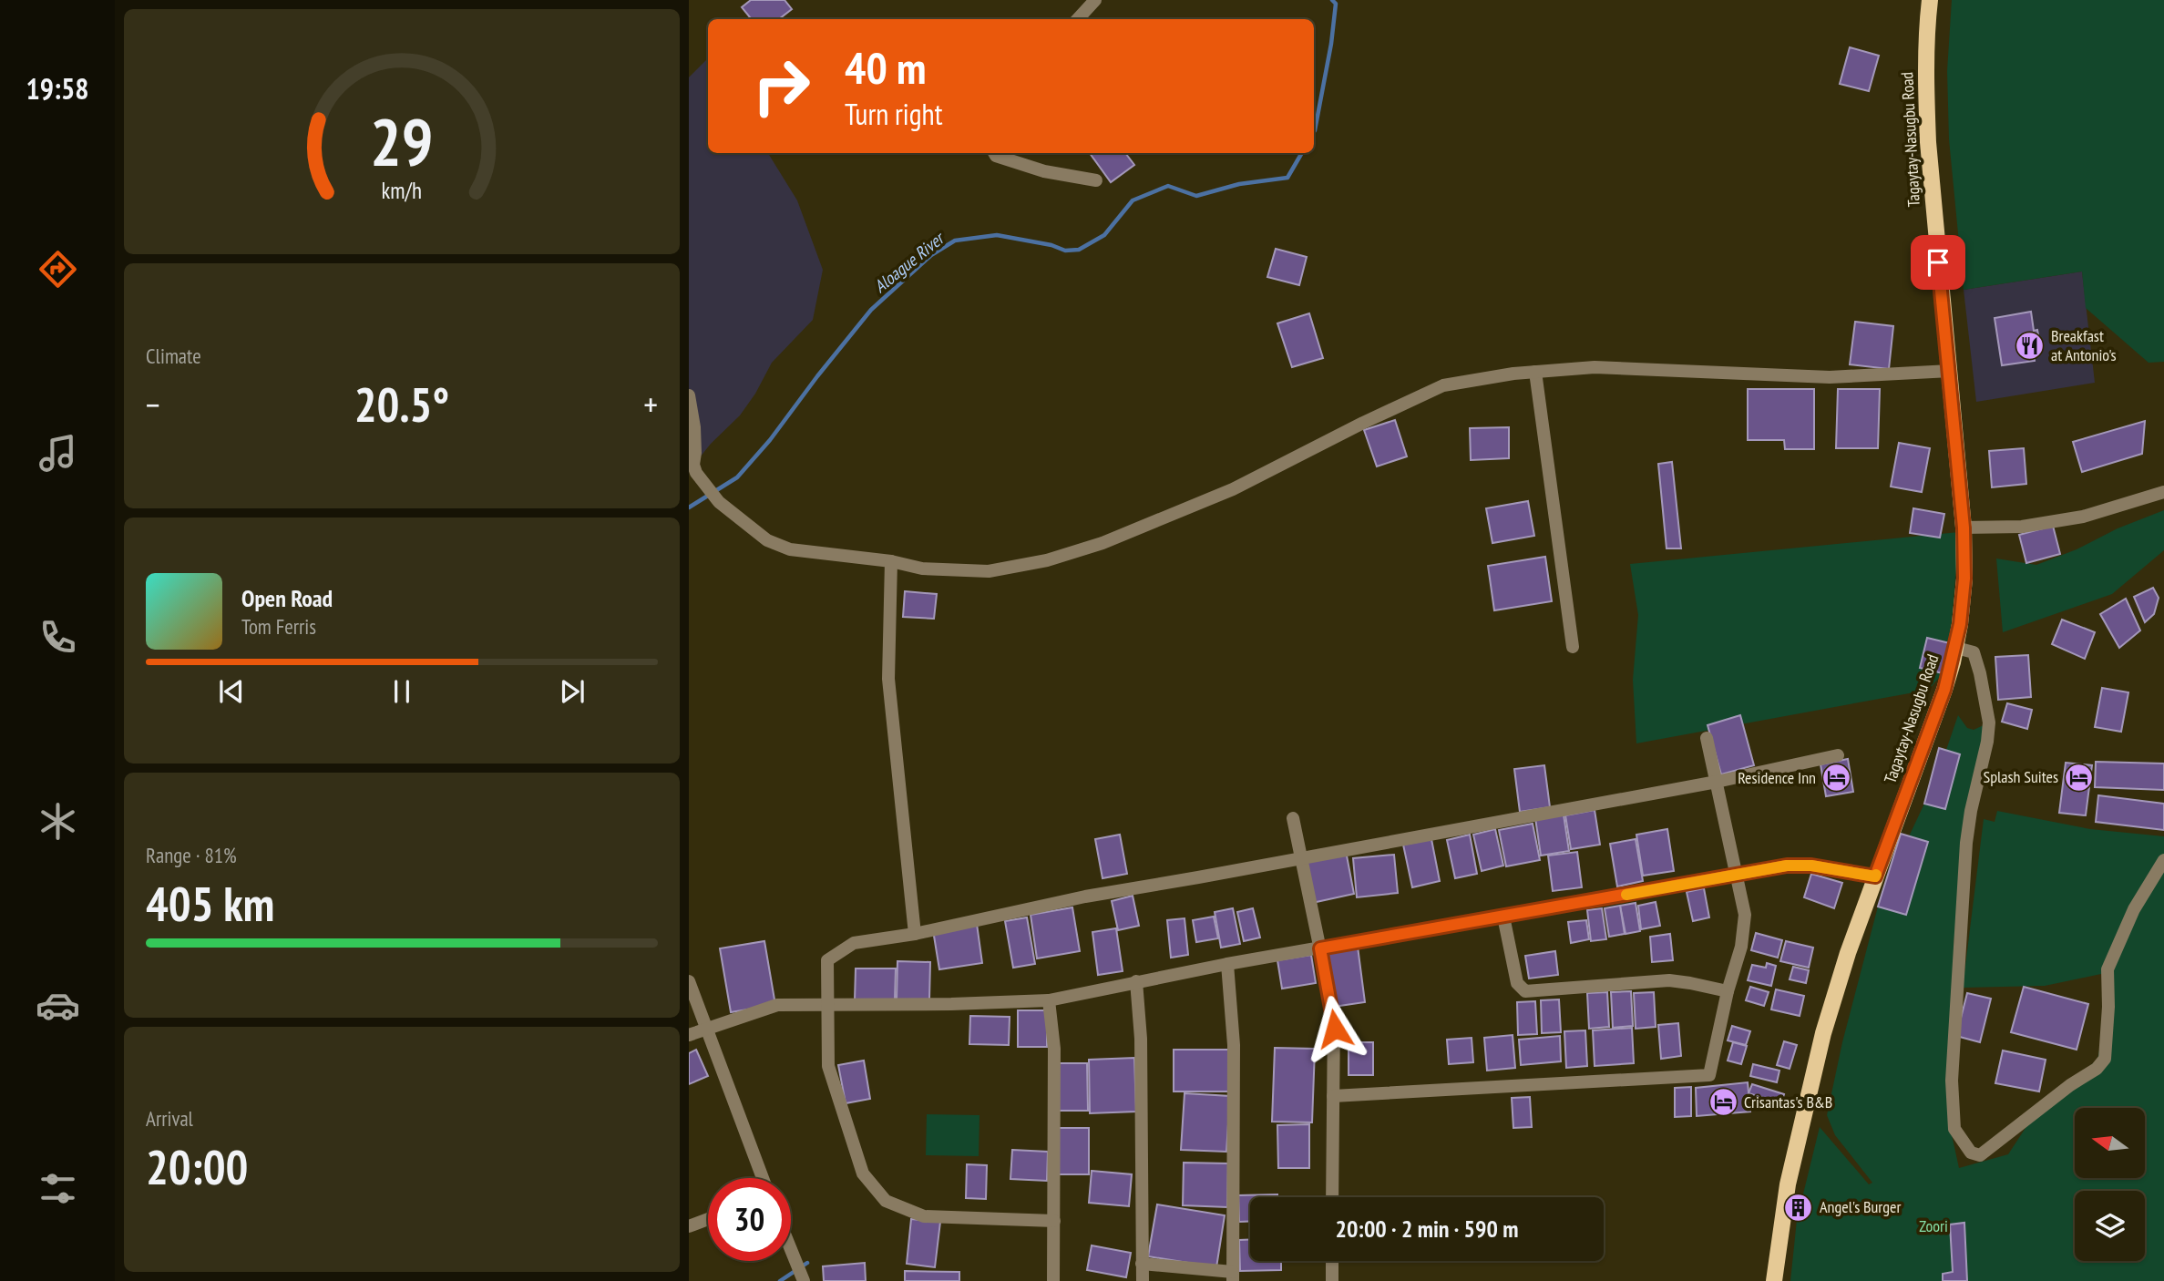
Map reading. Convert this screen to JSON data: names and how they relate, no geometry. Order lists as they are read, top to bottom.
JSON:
{
  "streets": {
    "main road": ["Tagaytay-Nasugbu Road"]
  },
  "water": ["Aloague River"],
  "parks": ["Zoori"],
  "places": {
    "restaurant": ["Breakfast at Antonio's"],
    "hotel": ["Splash Suites", "Residence Inn", "Crisantas's B&B"],
    "building": ["Angel's Burger"]
  },
  "north": "left",
  "page": {
    "tabs": "19:58",
    "turn": ["40 m", "Turn right"],
    "tile": [
      "Climate",
      ["Range · 81%", "405 km"],
      ["Arrival", "20:00"]
    ],
    "heat": ["−", "20.5°", "+"],
    "song": ["Open Road", "Tom Ferris"],
    "limit": "30",
    "trip": "20:00 · 2 min · 590 m",
    "gauge": ["29", "km/h"]
  }
}
